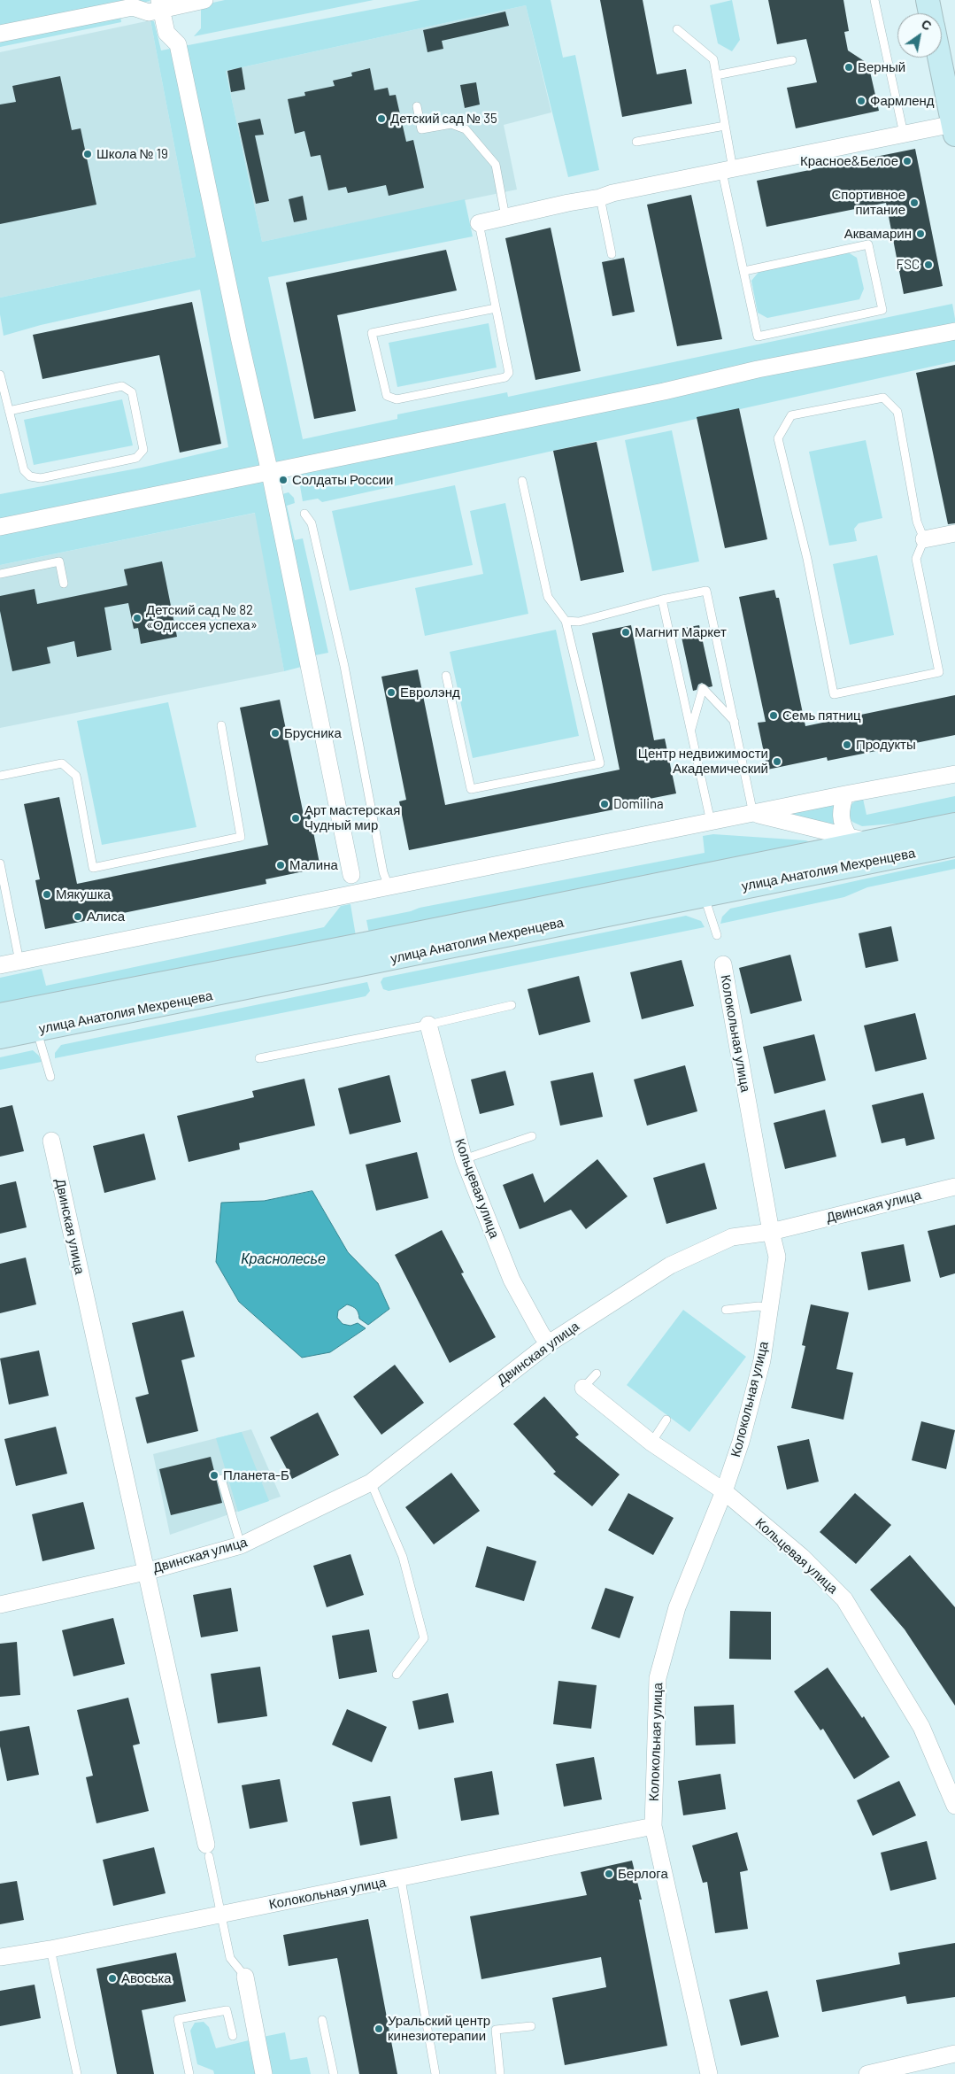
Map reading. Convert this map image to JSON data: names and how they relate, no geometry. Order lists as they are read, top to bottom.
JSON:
{
  "streets": {
    "street": [
      "улица Анатолия Мехренцева",
      "Колокольная улица",
      "Кольцевая улица",
      "Двинская улица"
    ]
  },
  "crossings": [
    ["Колокольная улица", "Кольцевая улица"],
    ["Колокольная улица", "Двинская улица"],
    ["Кольцевая улица", "Двинская улица"]
  ],
  "water": ["Краснолесье"],
  "places": [
    "Верный",
    "Фармленд",
    "Детский сад № 35",
    "Школа № 19",
    "Красное&Белое",
    "Спортивное питание",
    "Аквамарин",
    "FSC",
    "Солдаты России",
    "Детский сад № 82 «Одиссея успеха»",
    "Магнит Маркет",
    "Евролэнд",
    "Семь пятниц",
    "Брусника",
    "Продукты",
    "Центр недвижимости Академический",
    "Domilina",
    "Арт мастерская Чудный мир",
    "Малина",
    "Мякушка",
    "Алиса",
    "Планета-Б",
    "Берлога",
    "Авоська",
    "Уральский центр кинезиотерапии"
  ],
  "north": "top right"
}
